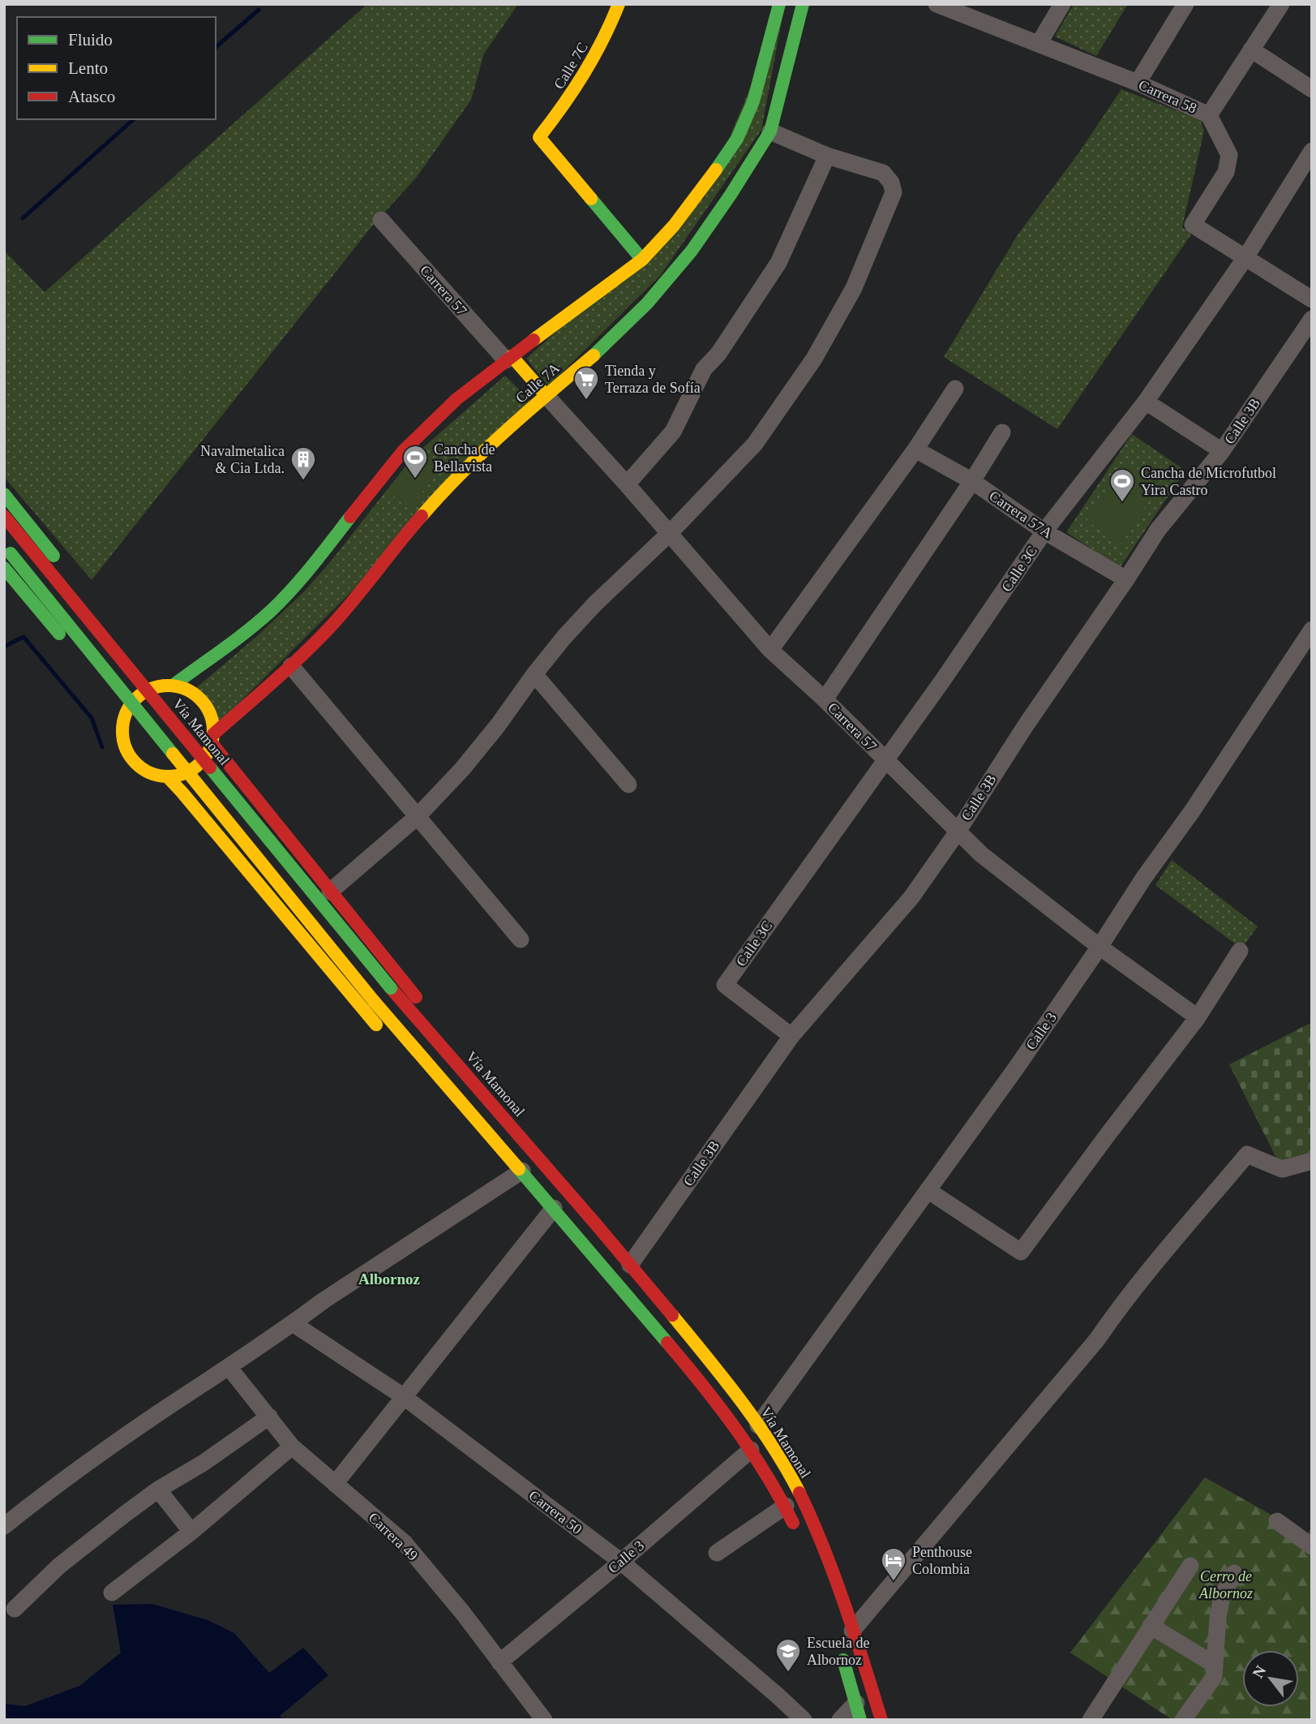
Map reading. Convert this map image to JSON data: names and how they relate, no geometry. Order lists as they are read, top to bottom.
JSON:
{
  "streets": {
    "main road": ["Calle 7C", "Calle 7A", "Vía Mamonal"],
    "street": [
      "Carrera 58",
      "Carrera 57",
      "Calle 3B",
      "Carrera 57A",
      "Calle 3C",
      "Calle 3",
      "Carrera 50",
      "Carrera 49"
    ]
  },
  "crossings": [
    ["Carrera 58", "Calle 3C"],
    ["Carrera 57", "Calle 7A"],
    ["Carrera 57", "Calle 3B"],
    ["Carrera 57", "Calle 3C"],
    ["Carrera 57", "Calle 3"],
    ["Calle 3B", "Carrera 57A"],
    ["Calle 3B", "Calle 3C"],
    ["Calle 3B", "Vía Mamonal"],
    ["Carrera 57A", "Calle 3C"],
    ["Vía Mamonal", "Calle 3"],
    ["Calle 3", "Carrera 50"],
    ["Calle 3", "Carrera 49"]
  ],
  "districts": ["Albornoz"],
  "parks": ["Cerro de Albornoz"],
  "places": {
    "supermarket": ["Tienda y Terraza de Sofía"],
    "sports": ["Cancha de Bellavista", "Cancha de Microfutbol Yira Castro"],
    "building": ["Navalmetalica & Cia Ltda."],
    "hotel": ["Penthouse Colombia"],
    "school or university": ["Escuela de Albornoz"]
  },
  "legend": ["Fluido", "Lento", "Atasco"],
  "north": "top left"
}
